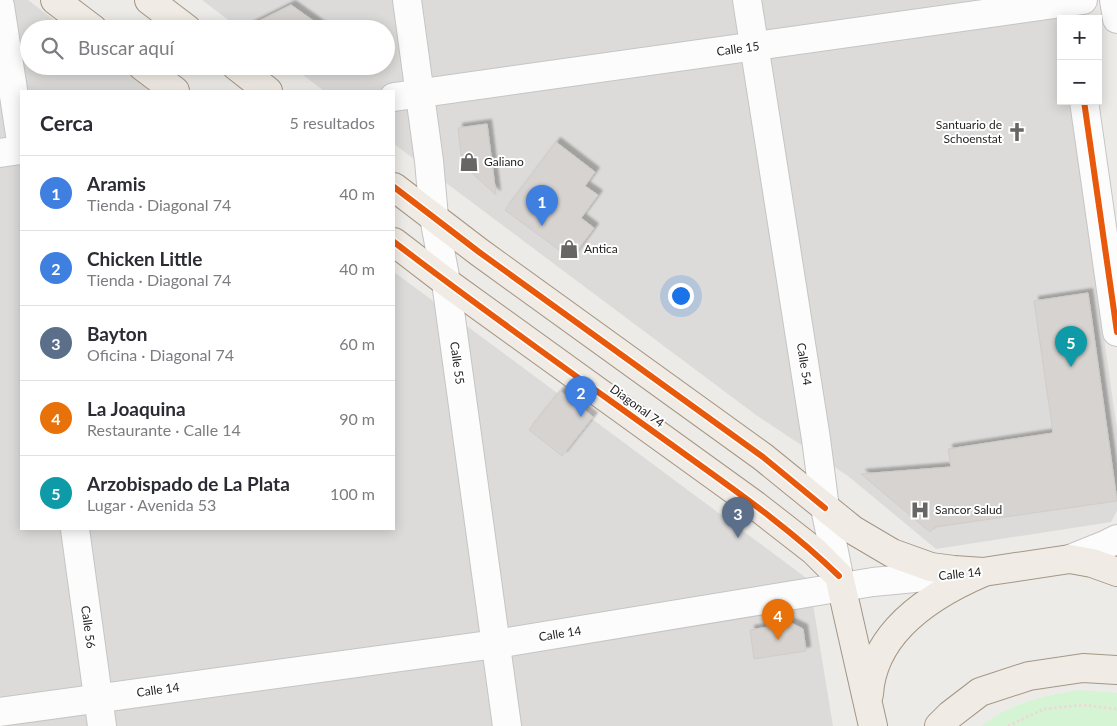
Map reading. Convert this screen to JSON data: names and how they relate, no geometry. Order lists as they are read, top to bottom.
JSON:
{
  "streets": {
    "main road": ["Calle 54", "Diagonal 74", "Calle 14"],
    "street": ["Calle 15", "Calle 55", "Calle 56"]
  },
  "crossings": [
    ["Calle 15", "Calle 55"],
    ["Calle 15", "Calle 54"],
    ["Calle 55", "Diagonal 74"],
    ["Calle 55", "Calle 14"],
    ["Calle 54", "Diagonal 74"],
    ["Calle 54", "Calle 14"],
    ["Diagonal 74", "Calle 14"],
    ["Calle 14", "Calle 56"]
  ],
  "places": {
    "church": ["Santuario de Schoenstat"],
    "shop": ["Galiano", "Antica"],
    "hospital": ["Sancor Salud"]
  },
  "page": {
    "map_buttons": ["+", "−"],
    "search": "Buscar aquí",
    "heading": ["Cerca", "5 resultados"],
    "list": [
      {
        "mark": "1",
        "name": "Aramis",
        "note": "Tienda · Diagonal 74",
        "value": "40 m"
      },
      {
        "mark": "2",
        "name": "Chicken Little",
        "note": "Tienda · Diagonal 74",
        "value": "40 m"
      },
      {
        "mark": "3",
        "name": "Bayton",
        "note": "Oficina · Diagonal 74",
        "value": "60 m"
      },
      {
        "mark": "4",
        "name": "La Joaquina",
        "note": "Restaurante · Calle 14",
        "value": "90 m"
      },
      {
        "mark": "5",
        "name": "Arzobispado de La Plata",
        "note": "Lugar · Avenida 53",
        "value": "100 m"
      }
    ],
    "pins": [
      "1",
      "5",
      "2",
      "3",
      "4"
    ]
  }
}
